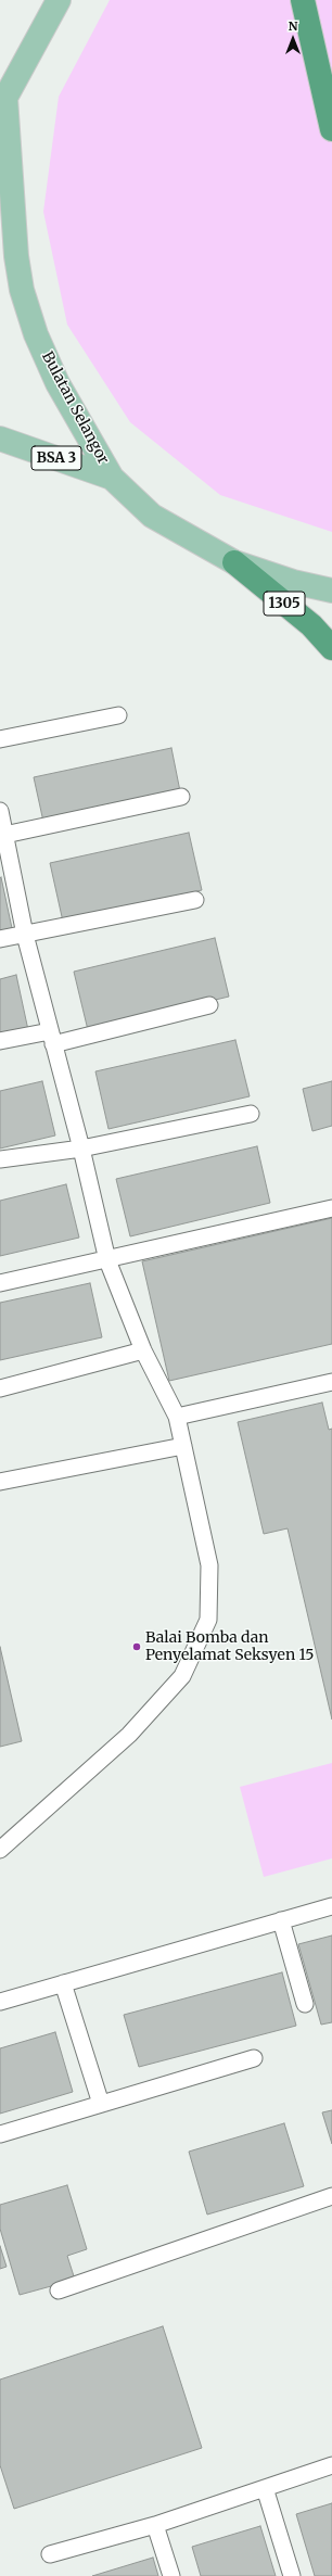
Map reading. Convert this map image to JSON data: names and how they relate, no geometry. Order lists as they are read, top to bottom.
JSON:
{
  "streets": {
    "highway": ["1305"],
    "main road": ["Bulatan Selangor", "BSA 3"]
  },
  "crossings": [
    ["Bulatan Selangor", "BSA 3"],
    ["Bulatan Selangor", "1305"]
  ],
  "places": ["Balai Bomba dan Penyelamat Seksyen 15"],
  "north": "top"
}
